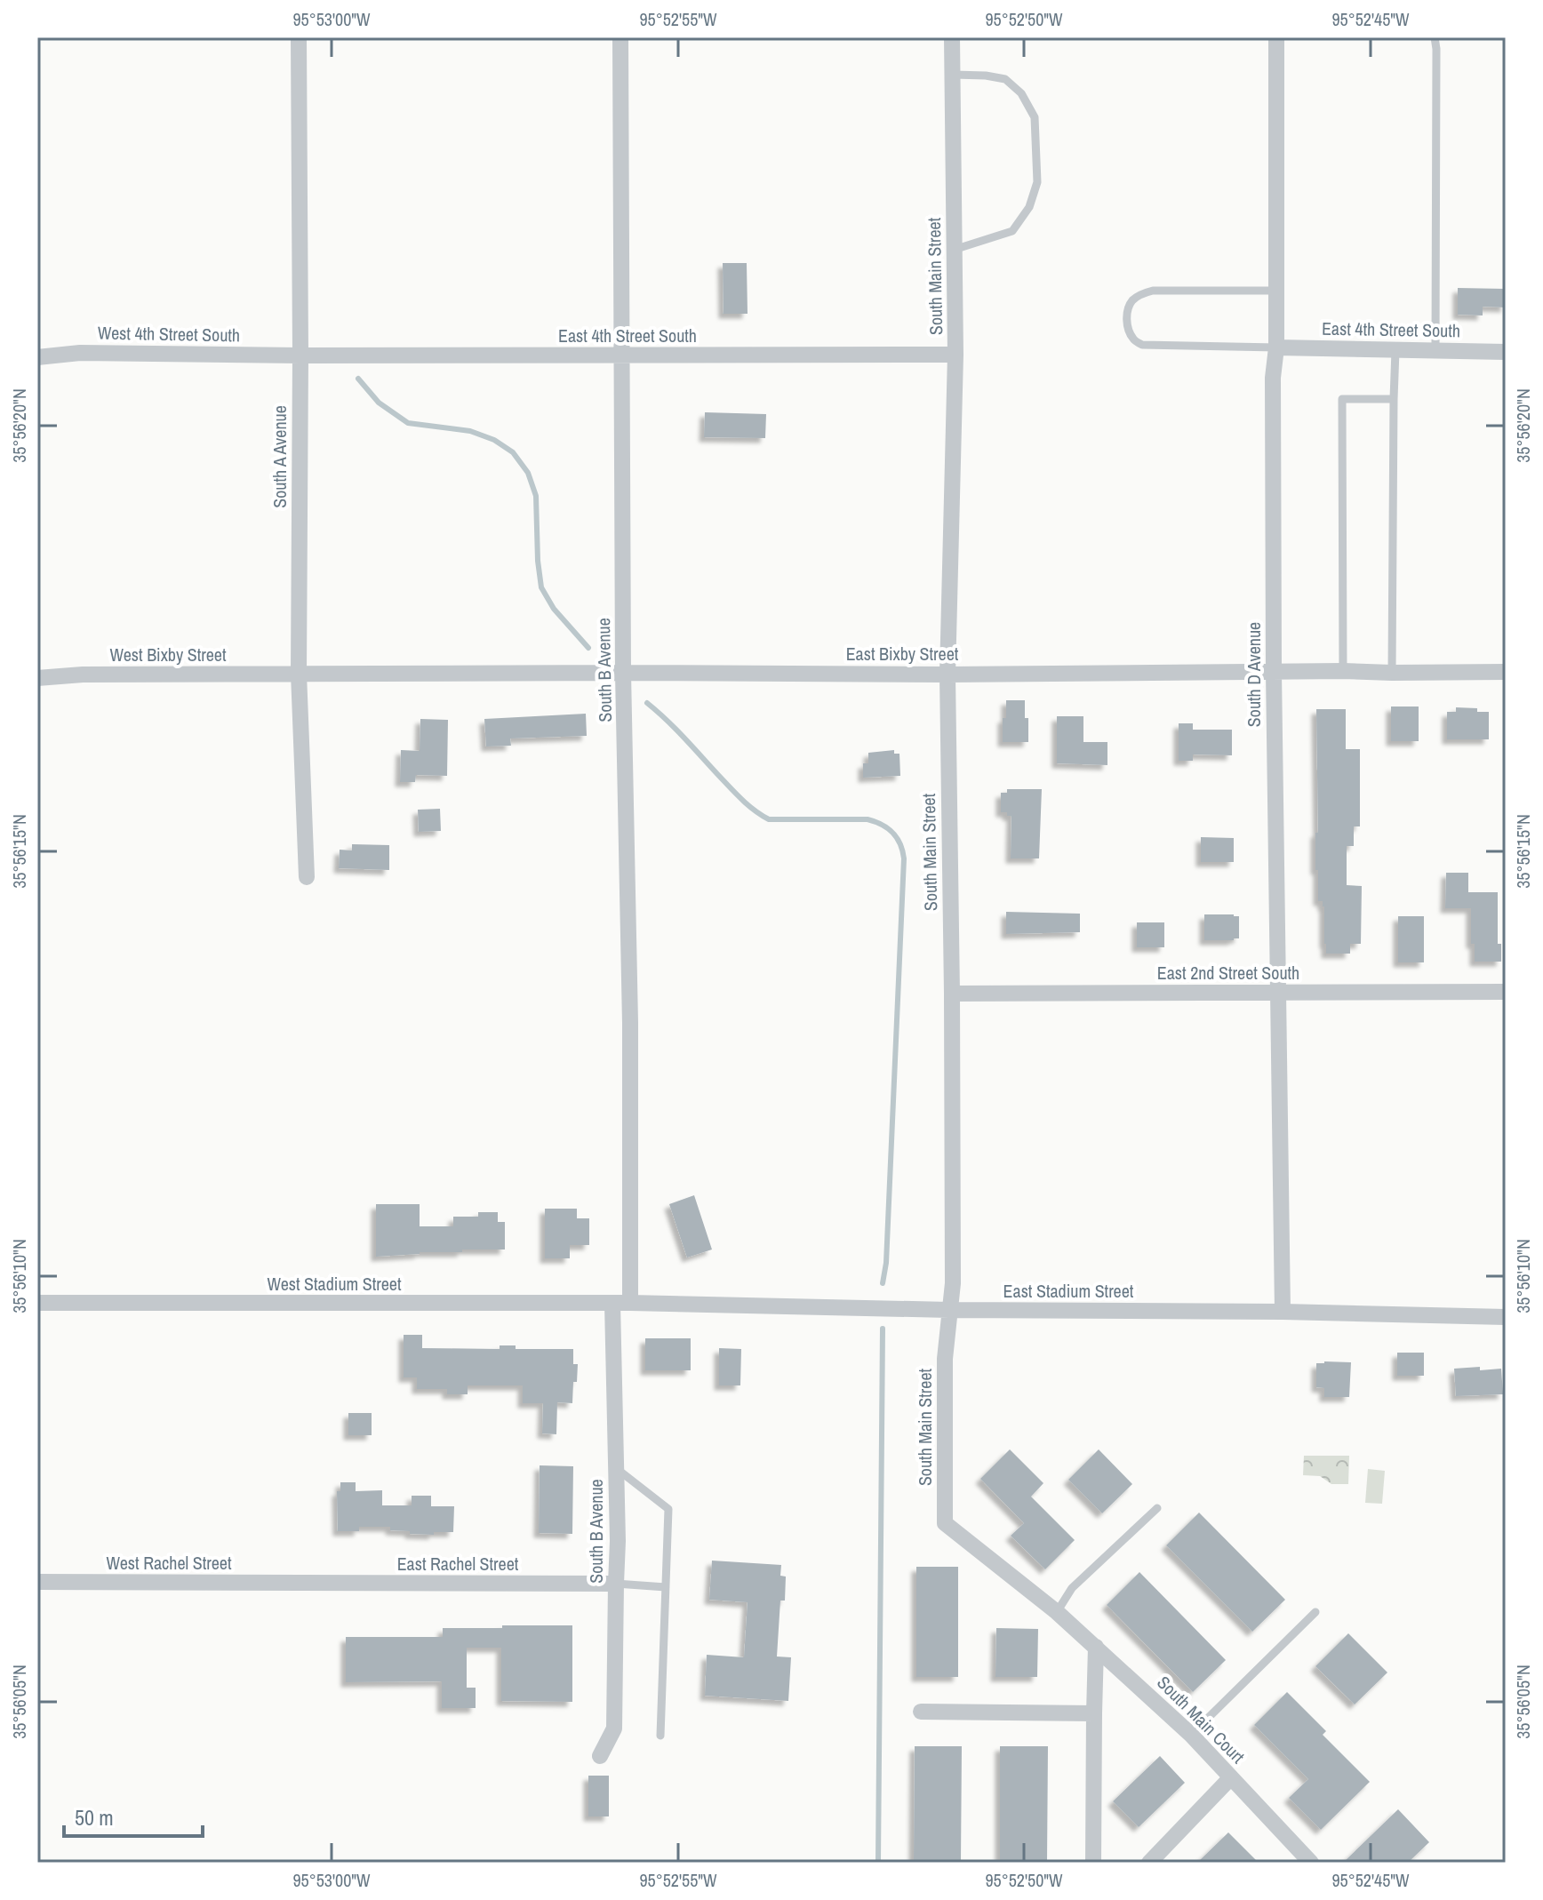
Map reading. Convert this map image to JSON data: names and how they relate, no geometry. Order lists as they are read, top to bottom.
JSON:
{
  "streets": {
    "street": [
      "South Main Street",
      "East 4th Street South",
      "West 4th Street South",
      "South A Avenue",
      "East Bixby Street",
      "West Bixby Street",
      "South B Avenue",
      "South D Avenue",
      "East 2nd Street South",
      "West Stadium Street",
      "East Stadium Street",
      "West Rachel Street",
      "East Rachel Street",
      "South Main Court"
    ]
  },
  "crossings": [
    ["South Main Street", "East 4th Street South"],
    ["South Main Street", "East Bixby Street"],
    ["South Main Street", "East 2nd Street South"],
    ["South Main Street", "East Stadium Street"],
    ["South Main Street", "South Main Court"],
    ["East 4th Street South", "West 4th Street South"],
    ["East 4th Street South", "South A Avenue"],
    ["East 4th Street South", "South B Avenue"],
    ["East 4th Street South", "South D Avenue"],
    ["West 4th Street South", "South A Avenue"],
    ["South A Avenue", "East Bixby Street"],
    ["South A Avenue", "West Bixby Street"],
    ["East Bixby Street", "West Bixby Street"],
    ["East Bixby Street", "South B Avenue"],
    ["East Bixby Street", "South D Avenue"],
    ["South B Avenue", "West Stadium Street"],
    ["South B Avenue", "East Stadium Street"],
    ["South B Avenue", "East Rachel Street"],
    ["South D Avenue", "East 2nd Street South"],
    ["South D Avenue", "East Stadium Street"],
    ["West Stadium Street", "East Stadium Street"],
    ["West Rachel Street", "East Rachel Street"]
  ],
  "scale_bar": "50 m",
  "coordinates": [
    "95°53'00\"W",
    "95°52'55\"W",
    "95°52'50\"W",
    "95°52'45\"W",
    "35°56'20\"N",
    "35°56'15\"N",
    "35°56'10\"N",
    "35°56'05\"N"
  ]
}
